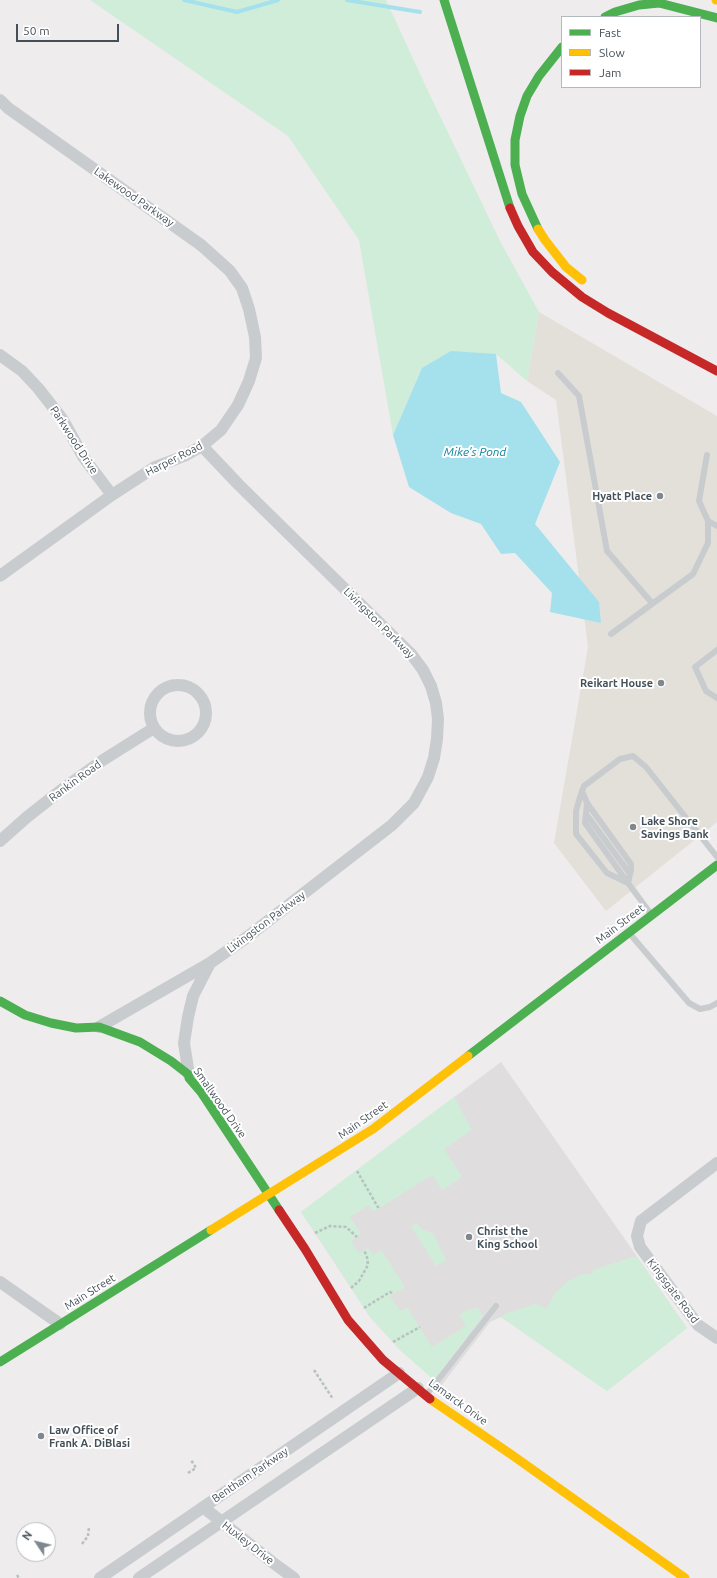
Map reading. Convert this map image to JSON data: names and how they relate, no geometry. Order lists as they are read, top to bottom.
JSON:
{
  "streets": {
    "main road": ["Main Street", "Smallwood Drive", "Lamarck Drive"],
    "street": [
      "Lakewood Parkway",
      "Parkwood Drive",
      "Harper Road",
      "Livingston Parkway",
      "Rankin Road",
      "Kingsgate Road",
      "Bentham Parkway",
      "Huxley Drive"
    ]
  },
  "crossings": [
    ["Lakewood Parkway", "Harper Road"],
    ["Parkwood Drive", "Harper Road"],
    ["Harper Road", "Livingston Parkway"],
    ["Livingston Parkway", "Smallwood Drive"],
    ["Main Street", "Smallwood Drive"],
    ["Main Street", "Lamarck Drive"],
    ["Smallwood Drive", "Lamarck Drive"],
    ["Lamarck Drive", "Bentham Parkway"],
    ["Bentham Parkway", "Huxley Drive"]
  ],
  "water": ["Mike's Pond"],
  "places": [
    "Hyatt Place",
    "Reikart House",
    "Lake Shore Savings Bank",
    "Christ the King School",
    "Law Office of Frank A. DiBlasi"
  ],
  "legend": ["Fast", "Slow", "Jam"],
  "scale_bar": "50 m",
  "north": "top left"
}
